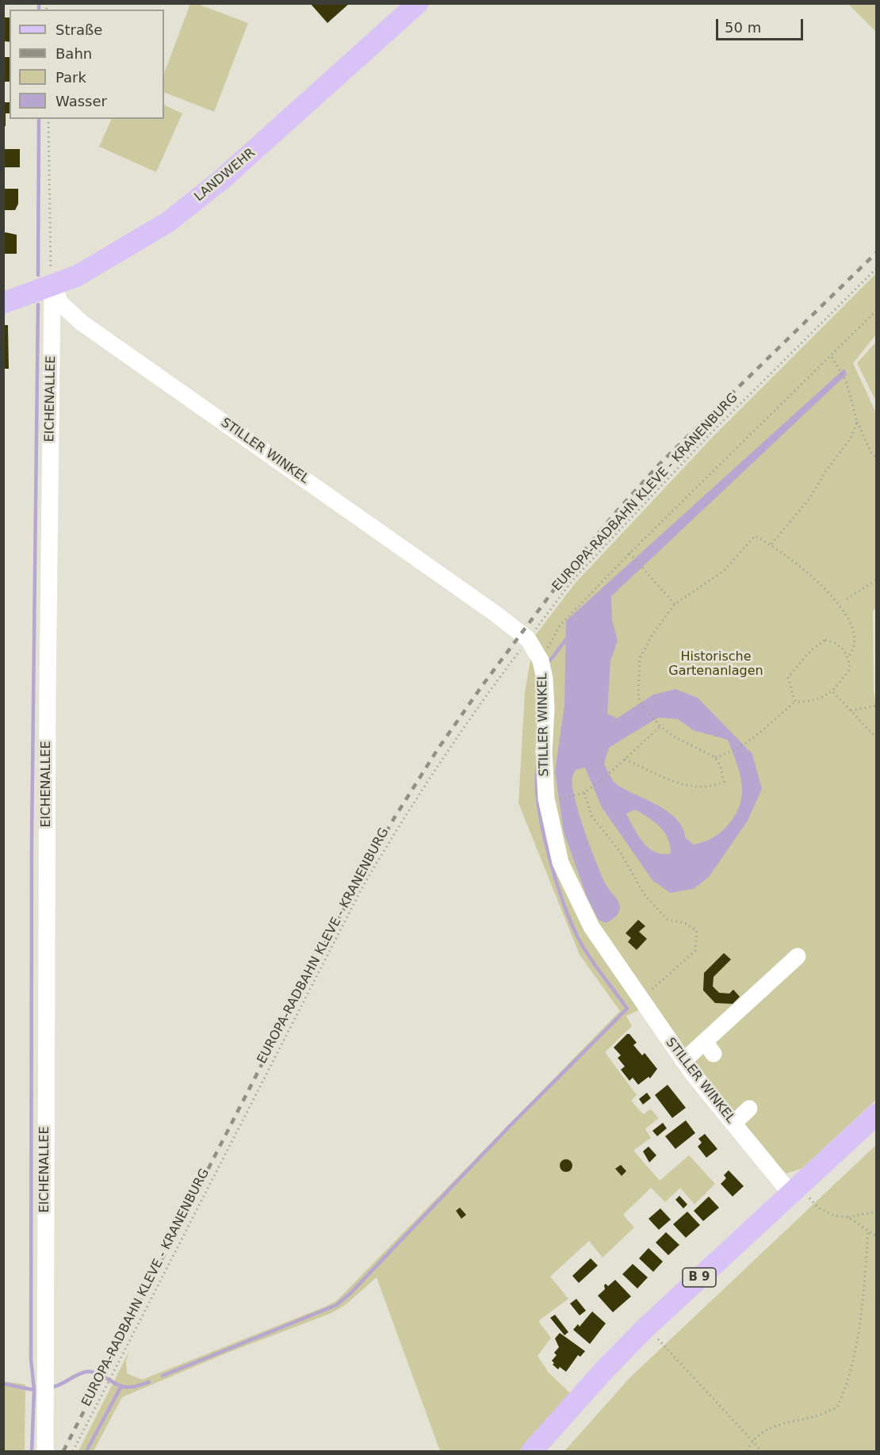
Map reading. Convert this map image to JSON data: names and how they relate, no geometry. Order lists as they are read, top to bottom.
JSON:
{
  "streets": {
    "main road": ["LANDWEHR", "B 9"],
    "street": ["EICHENALLEE", "STILLER WINKEL"],
    "path": ["EUROPA-RADBAHN KLEVE - KRANENBURG"]
  },
  "crossings": [
    ["LANDWEHR", "EICHENALLEE"],
    ["LANDWEHR", "STILLER WINKEL"],
    ["EICHENALLEE", "STILLER WINKEL"],
    ["STILLER WINKEL", "EUROPA-RADBAHN KLEVE - KRANENBURG"],
    ["STILLER WINKEL", "B 9"]
  ],
  "parks": ["Historische Gartenanlagen"],
  "legend": [
    "Straße",
    "Bahn",
    "Park",
    "Wasser"
  ],
  "scale_bar": "50 m"
}
